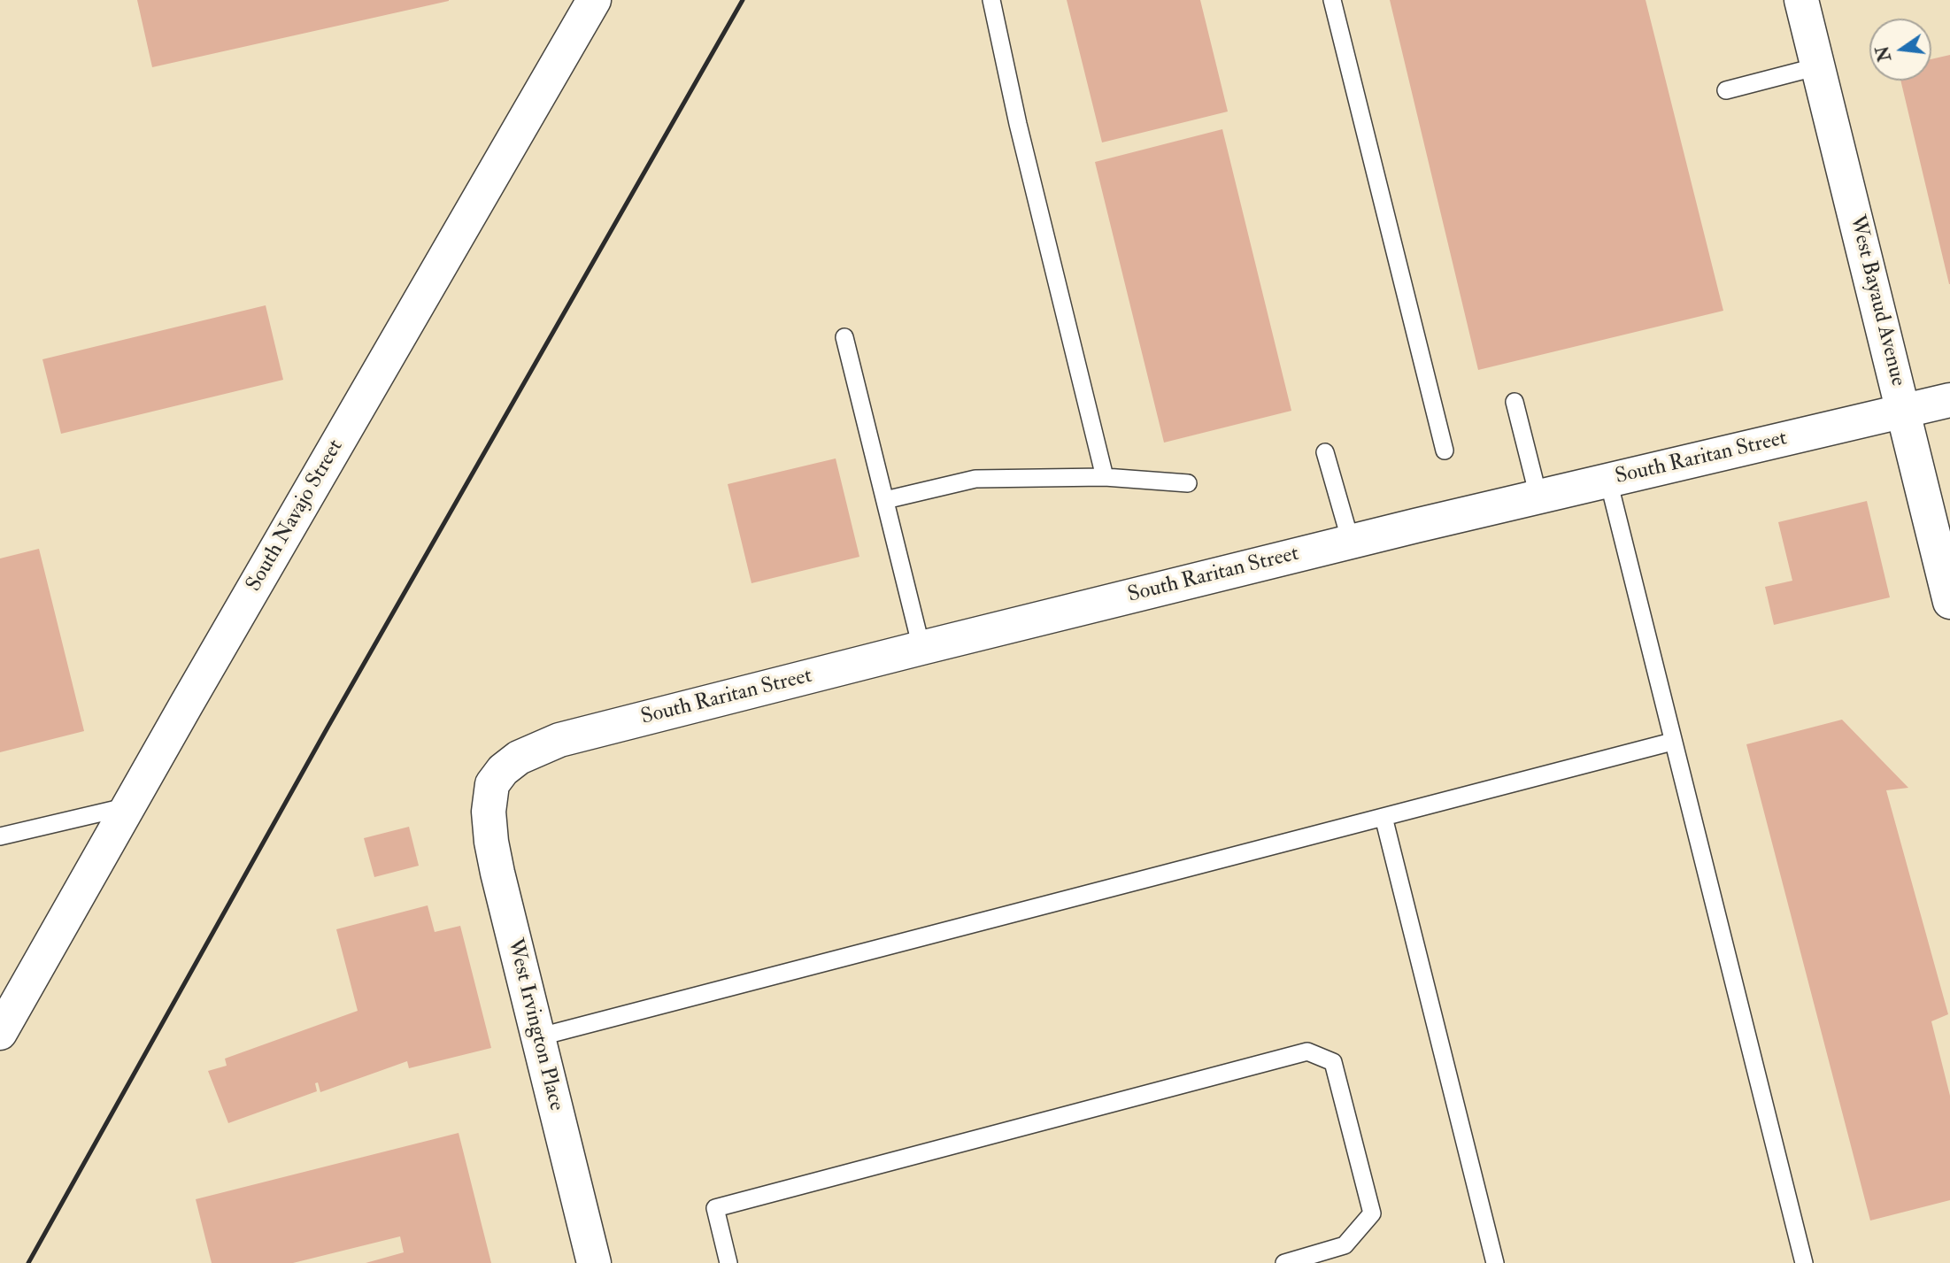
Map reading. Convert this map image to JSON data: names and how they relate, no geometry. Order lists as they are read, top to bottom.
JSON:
{
  "streets": {
    "street": [
      "West Bayaud Avenue",
      "South Raritan Street",
      "South Navajo Street",
      "West Irvington Place"
    ]
  },
  "crossings": [
    ["West Bayaud Avenue", "South Raritan Street"],
    ["South Raritan Street", "West Irvington Place"]
  ],
  "north": "left"
}
